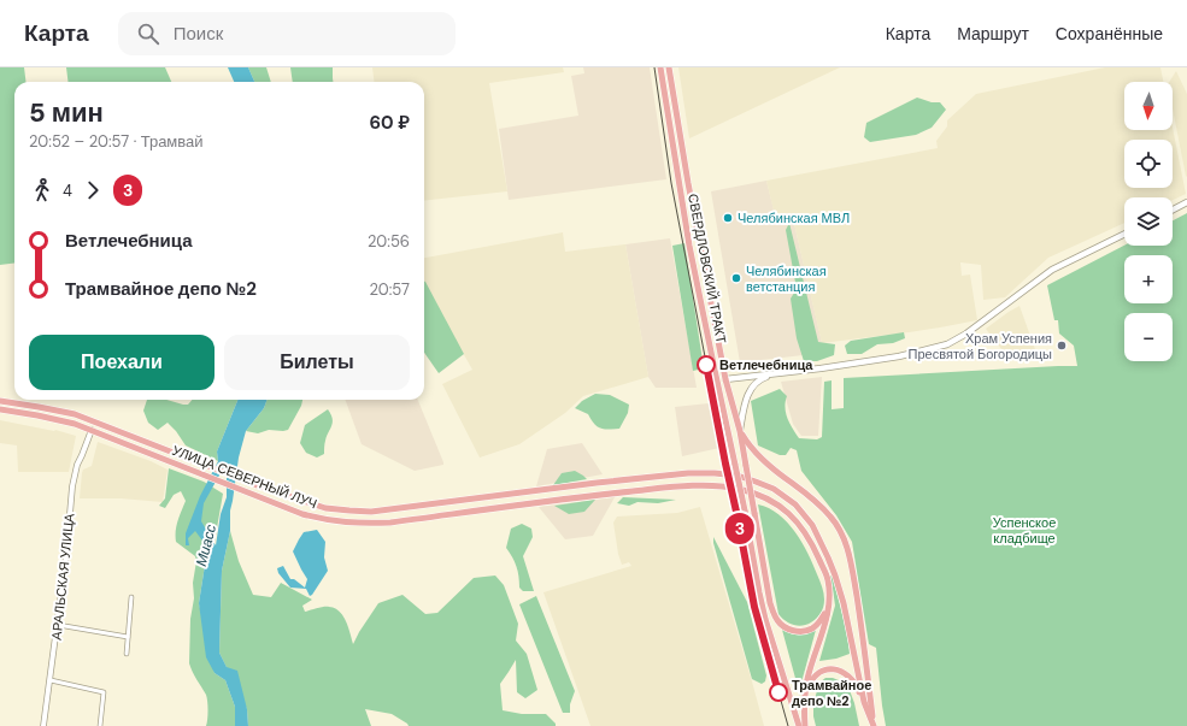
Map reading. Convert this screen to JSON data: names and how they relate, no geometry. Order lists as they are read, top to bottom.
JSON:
{
  "streets": {
    "main road": ["СВЕРДЛОВСКИЙ ТРАКТ", "УЛИЦА СЕВЕРНЫЙ ЛУЧ"],
    "street": ["АРАЛЬСКАЯ УЛИЦА"]
  },
  "crossings": [
    ["СВЕРДЛОВСКИЙ ТРАКТ", "УЛИЦА СЕВЕРНЫЙ ЛУЧ"],
    ["УЛИЦА СЕВЕРНЫЙ ЛУЧ", "АРАЛЬСКАЯ УЛИЦА"]
  ],
  "water": ["Миасс"],
  "parks": ["Успенское кладбище"],
  "places": [
    "Челябинская МВЛ",
    "Челябинская ветстанция",
    "Храм Успения Пресвятой Богородицы",
    "Ветлечебница",
    "Трамвайное депо №2"
  ],
  "lines": ["tram line 3"],
  "north": "bottom",
  "page": {
    "header": "Карта",
    "search": "Поиск",
    "nav": ["Карта", "Маршрут", "Сохранённые"],
    "on_map": "3",
    "map_buttons": ["+", "−"],
    "heading": ["5 мин", "20:52 – 20:57 · Трамвай", "60 ₽"],
    "legs": ["4", "3"],
    "list": [
      {
        "name": "Ветлечебница",
        "value": "20:56"
      },
      {
        "name": "Трамвайное депо №2",
        "value": "20:57"
      }
    ],
    "buttons": ["Поехали", "Билеты"]
  }
}
